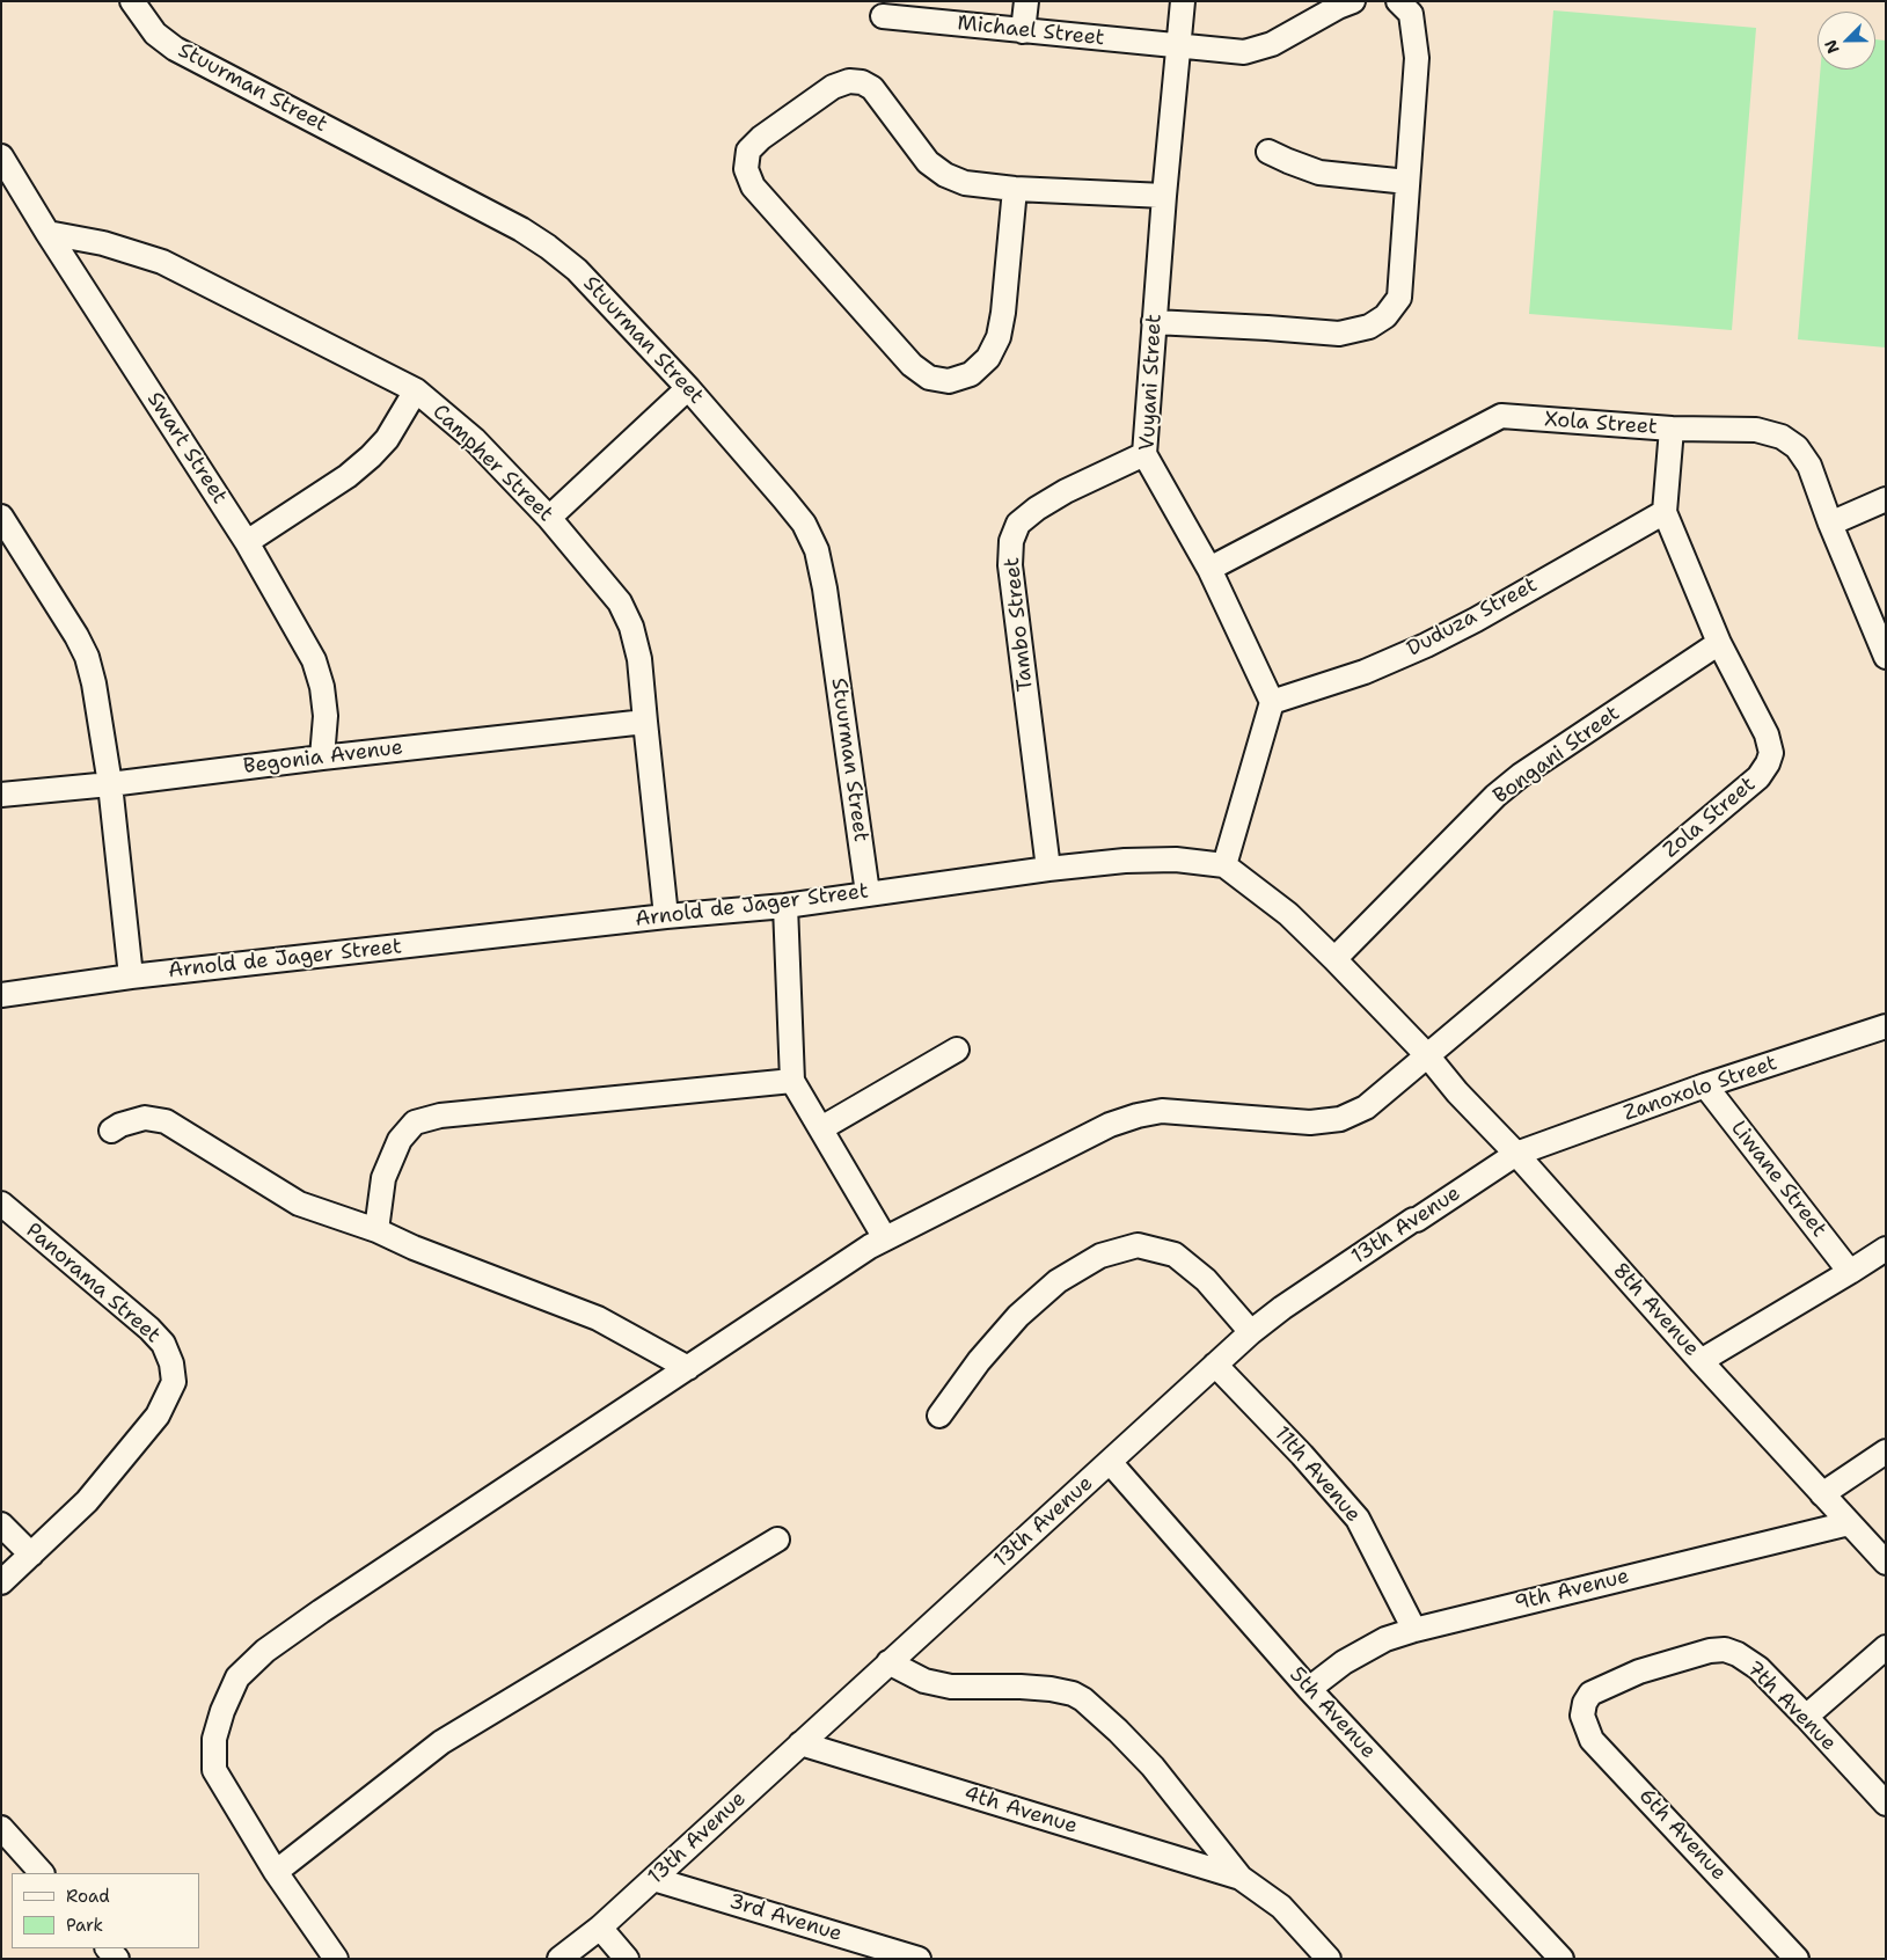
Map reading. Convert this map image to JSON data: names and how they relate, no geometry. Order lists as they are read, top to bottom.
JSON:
{
  "streets": {
    "street": [
      "Michael Street",
      "Stuurman Street",
      "Vuyani Street",
      "Xola Street",
      "Swart Street",
      "Campher Street",
      "Duduza Street",
      "Tambo Street",
      "Bongani Street",
      "Begonia Avenue",
      "Zola Street",
      "Arnold de Jager Street",
      "Zanoxolo Street",
      "Liwane Street",
      "13th Avenue",
      "Panorama Street",
      "8th Avenue",
      "11th Avenue",
      "9th Avenue",
      "7th Avenue",
      "5th Avenue",
      "4th Avenue",
      "6th Avenue",
      "3rd Avenue"
    ]
  },
  "crossings": [
    ["Michael Street", "Vuyani Street"],
    ["Stuurman Street", "Arnold de Jager Street"],
    ["Vuyani Street", "Xola Street"],
    ["Vuyani Street", "Duduza Street"],
    ["Vuyani Street", "Tambo Street"],
    ["Xola Street", "Zola Street"],
    ["Swart Street", "Campher Street"],
    ["Swart Street", "Begonia Avenue"],
    ["Campher Street", "Begonia Avenue"],
    ["Campher Street", "Arnold de Jager Street"],
    ["Duduza Street", "Zola Street"],
    ["Tambo Street", "Arnold de Jager Street"],
    ["Bongani Street", "Zola Street"],
    ["Zola Street", "8th Avenue"],
    ["Zanoxolo Street", "Liwane Street"],
    ["Zanoxolo Street", "13th Avenue"],
    ["Zanoxolo Street", "8th Avenue"],
    ["13th Avenue", "8th Avenue"],
    ["13th Avenue", "11th Avenue"],
    ["13th Avenue", "5th Avenue"],
    ["13th Avenue", "4th Avenue"],
    ["13th Avenue", "3rd Avenue"],
    ["8th Avenue", "9th Avenue"],
    ["11th Avenue", "9th Avenue"],
    ["9th Avenue", "5th Avenue"],
    ["7th Avenue", "6th Avenue"]
  ],
  "legend": ["Road", "Park"],
  "north": "bottom left"
}
